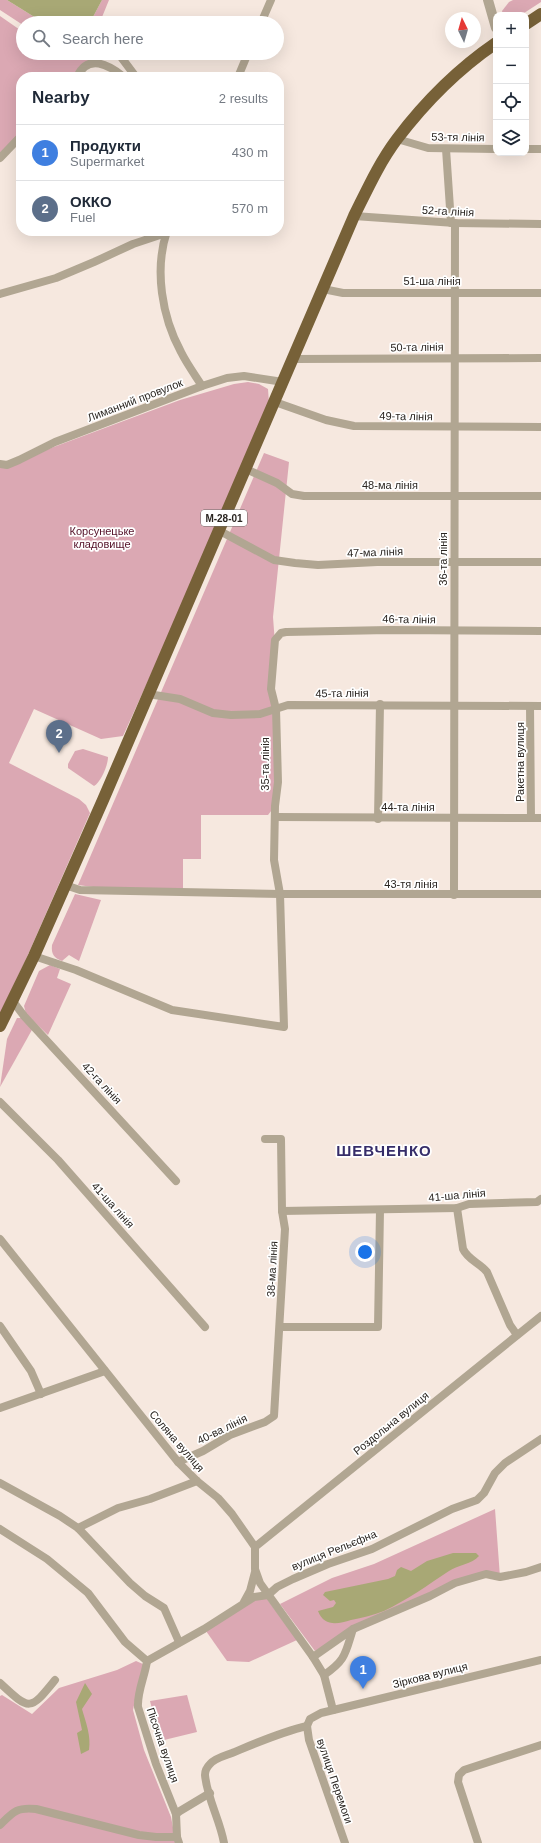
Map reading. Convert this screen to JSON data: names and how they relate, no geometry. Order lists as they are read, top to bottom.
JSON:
{
  "streets": {
    "highway": ["М-28-01"],
    "street": [
      "53-тя лінія",
      "52-га лінія",
      "51-ша лінія",
      "50-та лінія",
      "Лиманний провулок",
      "49-та лінія",
      "48-ма лінія",
      "47-ма лінія",
      "36-та лінія",
      "46-та лінія",
      "45-та лінія",
      "Ракетна вулиця",
      "35-та лінія",
      "44-та лінія",
      "43-тя лінія",
      "42-га лінія",
      "41-ша лінія",
      "38-ма лінія",
      "Роздольна вулиця",
      "40-ва лінія",
      "Соляна вулиця",
      "вулиця Рельєфна",
      "Зіркова вулиця",
      "Пісочна вулиця",
      "вулиця Перемоги"
    ]
  },
  "crossings": [
    ["53-тя лінія", "М-28-01"],
    ["53-тя лінія", "36-та лінія"],
    ["52-га лінія", "М-28-01"],
    ["52-га лінія", "36-та лінія"],
    ["51-ша лінія", "М-28-01"],
    ["51-ша лінія", "36-та лінія"],
    ["50-та лінія", "М-28-01"],
    ["50-та лінія", "36-та лінія"],
    ["Лиманний провулок", "М-28-01"],
    ["49-та лінія", "М-28-01"],
    ["49-та лінія", "36-та лінія"],
    ["48-ма лінія", "М-28-01"],
    ["48-ма лінія", "36-та лінія"],
    ["М-28-01", "47-ма лінія"],
    ["М-28-01", "45-та лінія"],
    ["М-28-01", "43-тя лінія"],
    ["М-28-01", "42-га лінія"],
    ["47-ма лінія", "36-та лінія"],
    ["36-та лінія", "46-та лінія"],
    ["36-та лінія", "45-та лінія"],
    ["36-та лінія", "44-та лінія"],
    ["36-та лінія", "43-тя лінія"],
    ["46-та лінія", "35-та лінія"],
    ["45-та лінія", "Ракетна вулиця"],
    ["45-та лінія", "35-та лінія"],
    ["Ракетна вулиця", "44-та лінія"],
    ["35-та лінія", "44-та лінія"],
    ["35-та лінія", "43-тя лінія"],
    ["41-ша лінія", "38-ма лінія"],
    ["38-ма лінія", "40-ва лінія"],
    ["Роздольна вулиця", "Соляна вулиця"],
    ["40-ва лінія", "Соляна вулиця"],
    ["вулиця Рельєфна", "Пісочна вулиця"],
    ["Зіркова вулиця", "вулиця Перемоги"]
  ],
  "districts": ["ШЕВЧЕНКО"],
  "parks": ["Корсунецьке кладовище"],
  "north": "top",
  "page": {
    "map_buttons": ["+", "−"],
    "search": "Search here",
    "heading": ["Nearby", "2 results"],
    "list": [
      {
        "mark": "1",
        "name": "Продукти",
        "note": "Supermarket",
        "value": "430 m"
      },
      {
        "mark": "2",
        "name": "ОККО",
        "note": "Fuel",
        "value": "570 m"
      }
    ],
    "pins": ["2", "1"]
  }
}
